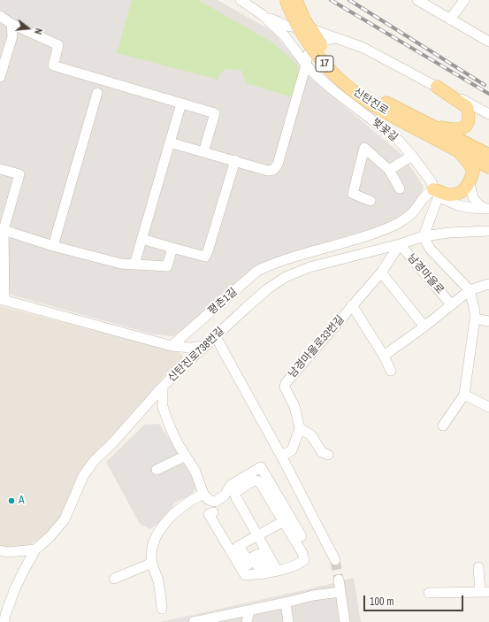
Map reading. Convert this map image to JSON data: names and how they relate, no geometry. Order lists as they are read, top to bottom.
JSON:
{
  "streets": {
    "main road": ["17", "신탄진로"],
    "street": [
      "벚꽃길",
      "남경마을로",
      "평촌1길",
      "남경마을로33번길",
      "신탄진로738번길"
    ]
  },
  "crossings": [
    ["벚꽃길", "평촌1길"],
    ["남경마을로", "신탄진로738번길"]
  ],
  "places": ["A"],
  "scale_bar": "100 m",
  "north": "right"
}
